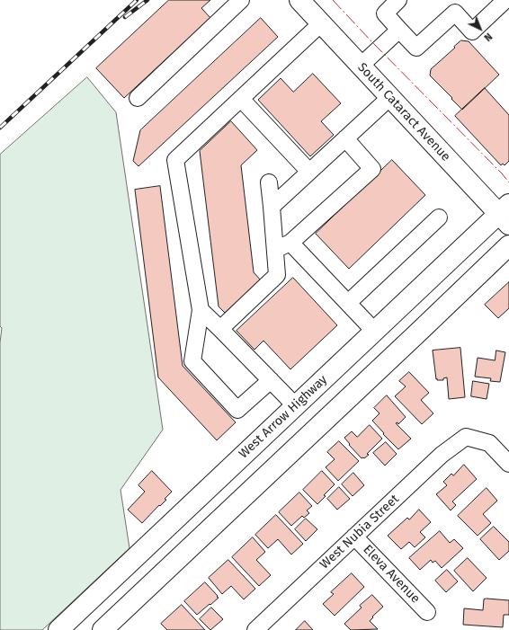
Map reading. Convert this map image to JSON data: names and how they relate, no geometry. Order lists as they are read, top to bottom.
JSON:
{
  "streets": {
    "main road": ["South Cataract Avenue", "West Arrow Highway"],
    "street": ["West Nubia Street", "Eleva Avenue"]
  },
  "crossings": [
    ["South Cataract Avenue", "West Arrow Highway"],
    ["West Nubia Street", "Eleva Avenue"]
  ],
  "north": "bottom right"
}
